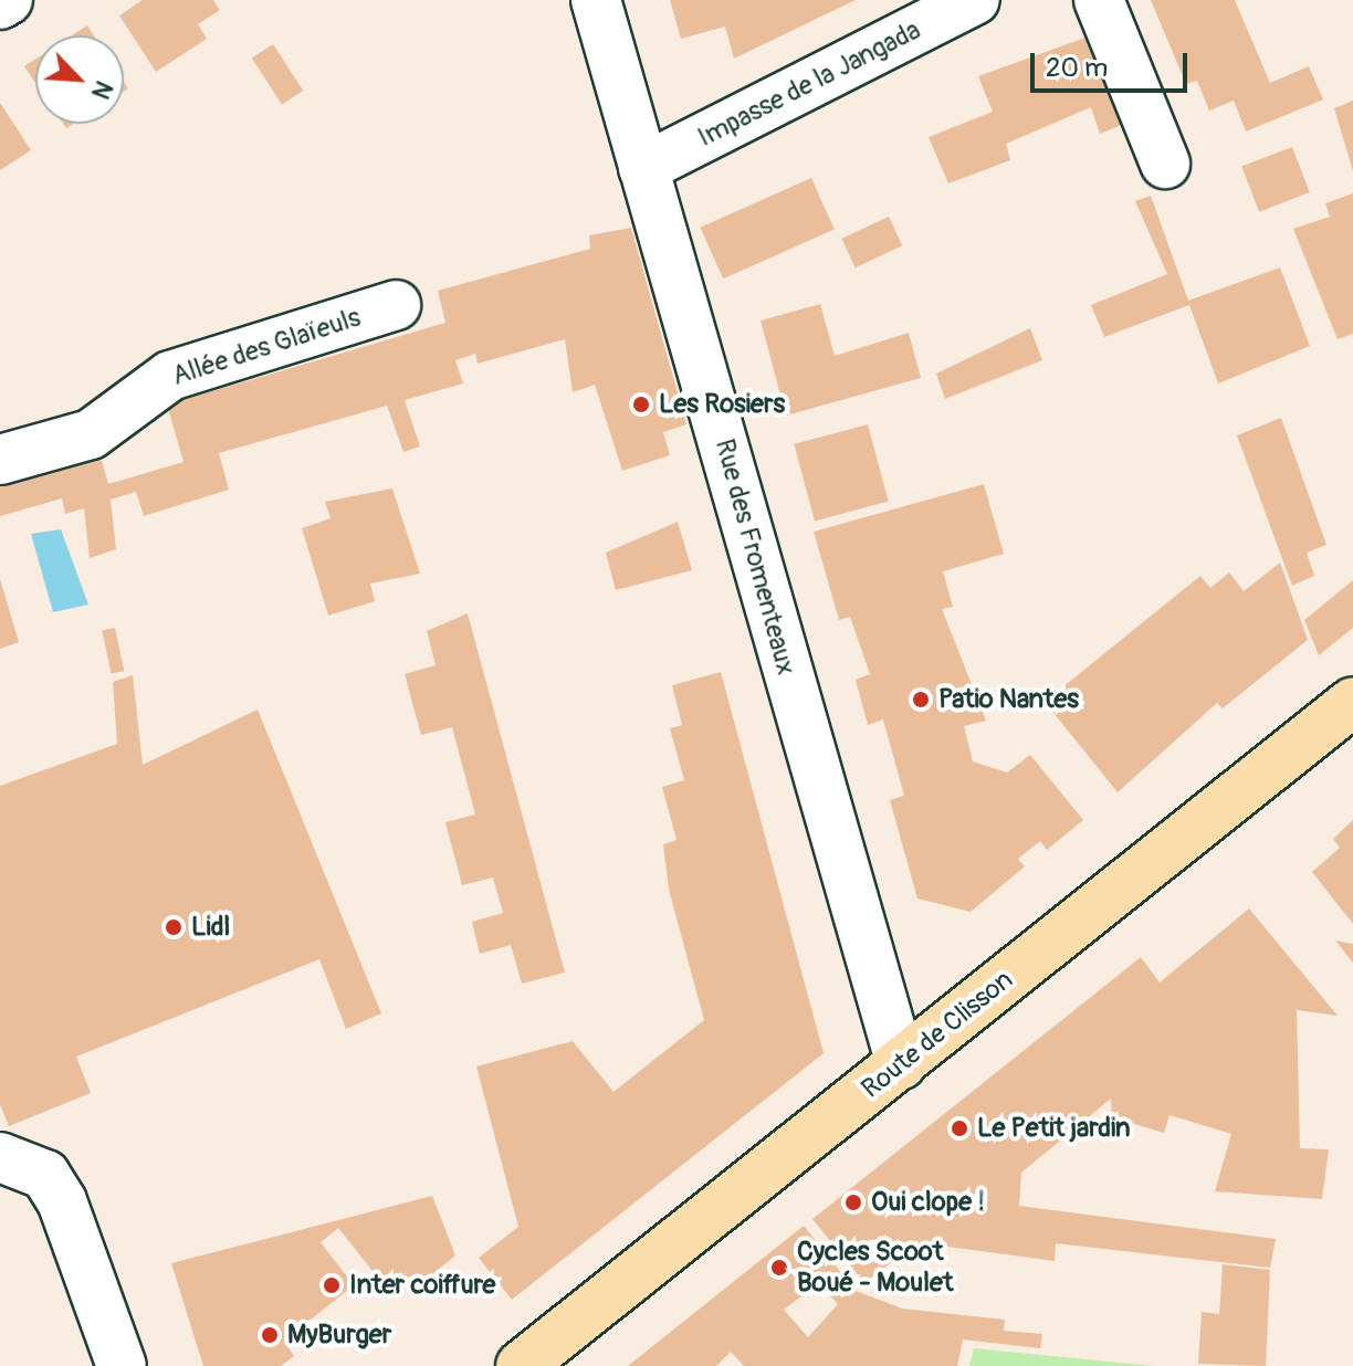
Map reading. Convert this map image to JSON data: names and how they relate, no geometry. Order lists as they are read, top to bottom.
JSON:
{
  "streets": {
    "main road": ["Route de Clisson"],
    "street": ["Impasse de la Jangada", "Allée des Glaïeuls", "Rue des Fromenteaux"]
  },
  "crossings": [
    ["Impasse de la Jangada", "Rue des Fromenteaux"],
    ["Rue des Fromenteaux", "Route de Clisson"]
  ],
  "places": [
    "Les Rosiers",
    "Patio Nantes",
    "Lidl",
    "Le Petit jardin",
    "Oui clope !",
    "Cycles Scoot Boué - Moulet",
    "Inter coiffure",
    "MyBurger"
  ],
  "scale_bar": "20 m",
  "north": "bottom right"
}
